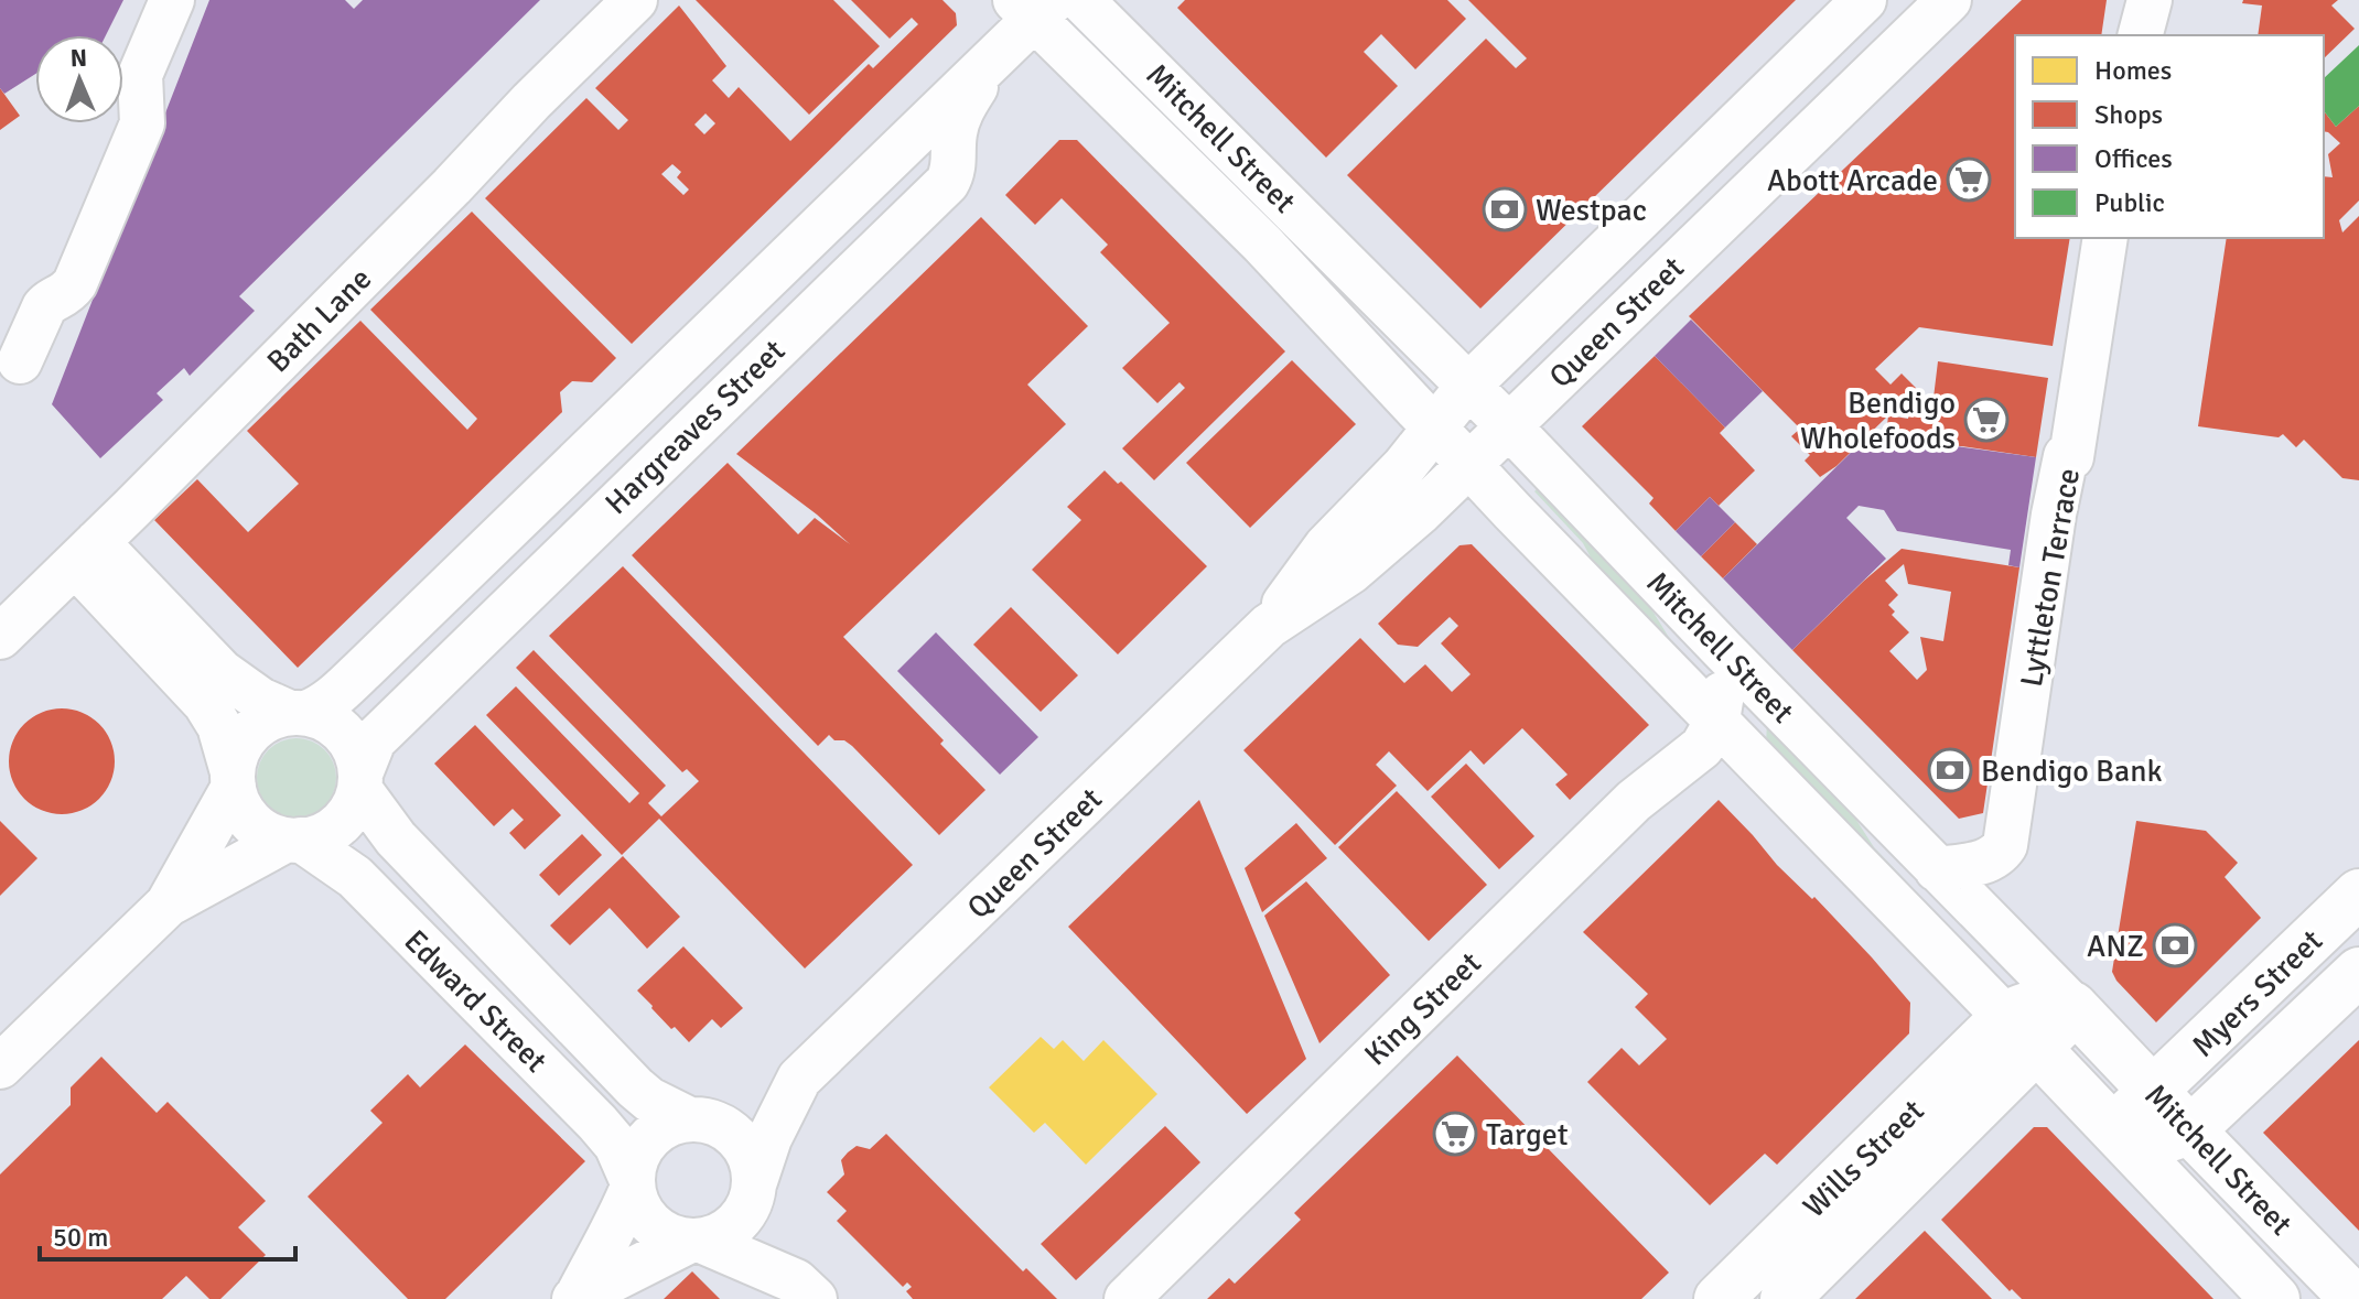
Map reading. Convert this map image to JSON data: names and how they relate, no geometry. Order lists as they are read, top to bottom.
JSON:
{
  "streets": {
    "main road": ["Mitchell Street", "Myers Street", "Wills Street"],
    "street": [
      "Bath Lane",
      "Queen Street",
      "Hargreaves Street",
      "Lyttleton Terrace",
      "Edward Street",
      "King Street"
    ]
  },
  "crossings": [
    ["Mitchell Street", "Queen Street"],
    ["Mitchell Street", "Hargreaves Street"],
    ["Mitchell Street", "Lyttleton Terrace"],
    ["Mitchell Street", "Myers Street"],
    ["Mitchell Street", "King Street"],
    ["Mitchell Street", "Wills Street"],
    ["Queen Street", "Edward Street"],
    ["Hargreaves Street", "Edward Street"]
  ],
  "places": {
    "supermarket": ["Abott Arcade", "Bendigo Wholefoods", "Target"],
    "bank": ["Westpac", "Bendigo Bank", "ANZ"]
  },
  "legend": [
    "Homes",
    "Shops",
    "Offices",
    "Public"
  ],
  "scale_bar": "50 m",
  "north": "top"
}
